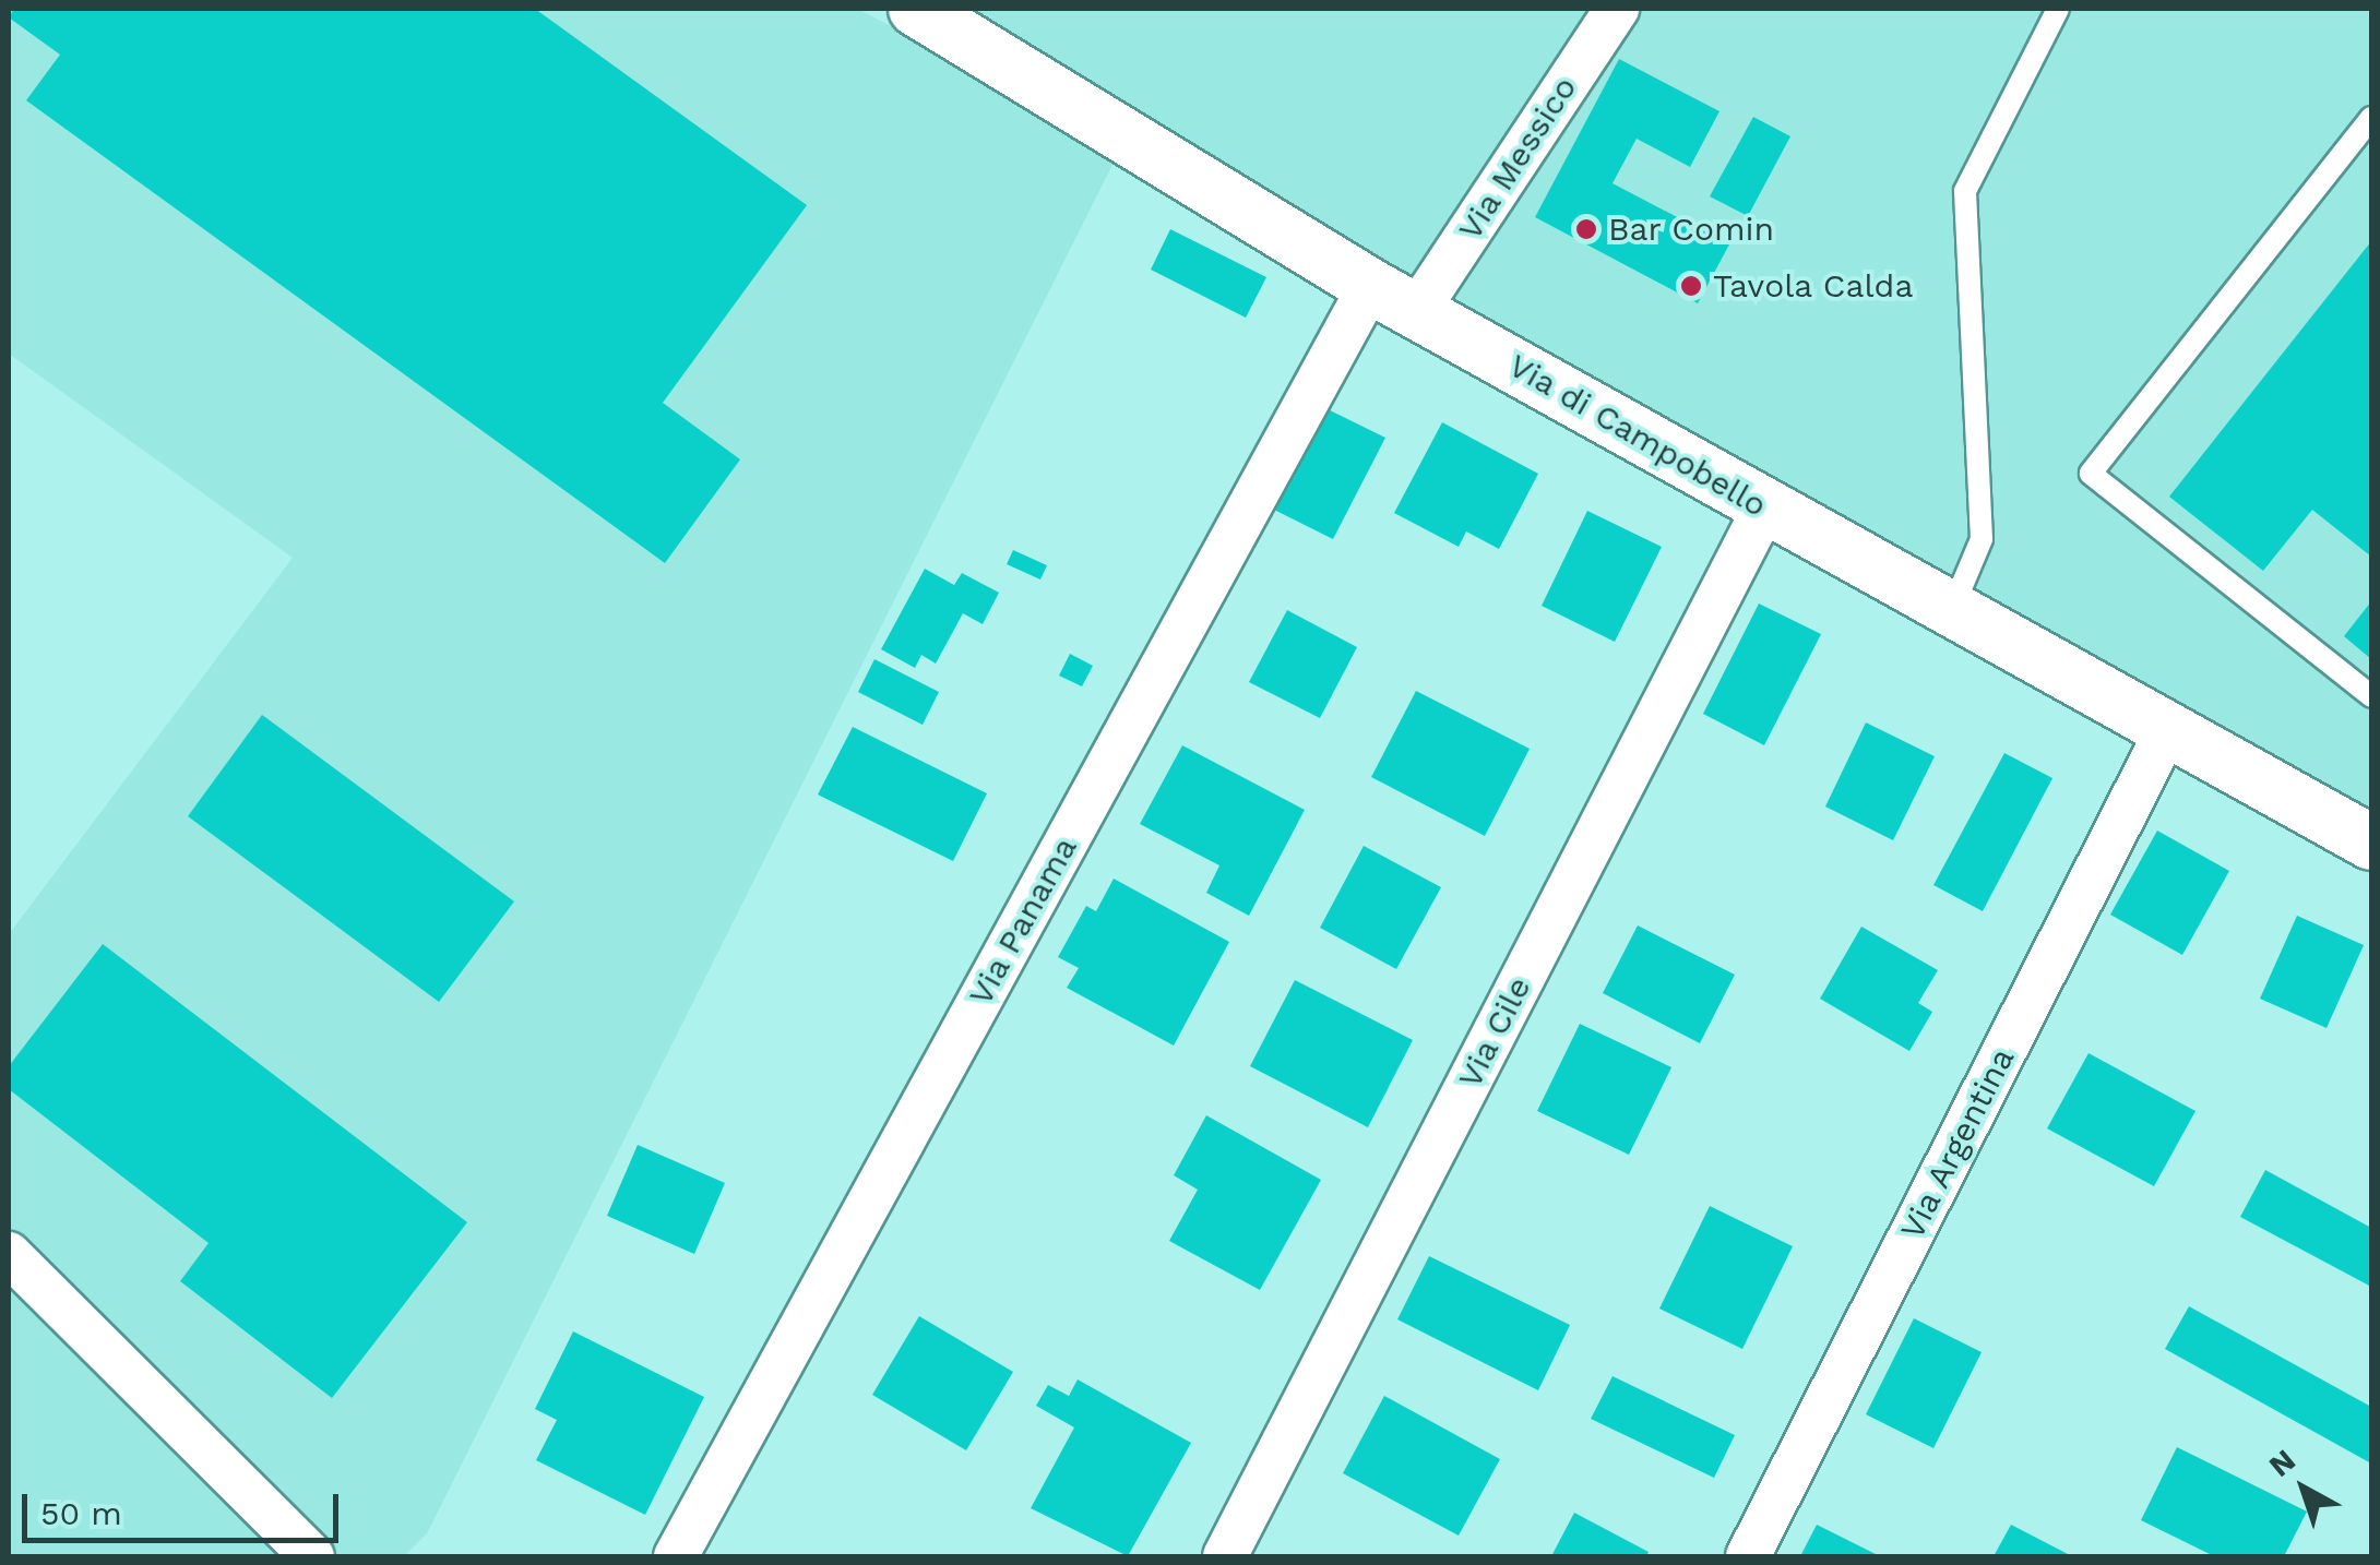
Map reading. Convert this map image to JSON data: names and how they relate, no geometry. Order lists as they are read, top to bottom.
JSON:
{
  "streets": {
    "street": [
      "Via Messico",
      "Via di Campobello",
      "Via Panama",
      "Via Cile",
      "Via Argentina"
    ]
  },
  "crossings": [
    ["Via Messico", "Via di Campobello"],
    ["Via di Campobello", "Via Panama"],
    ["Via di Campobello", "Via Cile"],
    ["Via di Campobello", "Via Argentina"]
  ],
  "places": ["Bar Comin", "Tavola Calda"],
  "scale_bar": "50 m",
  "north": "top left"
}
